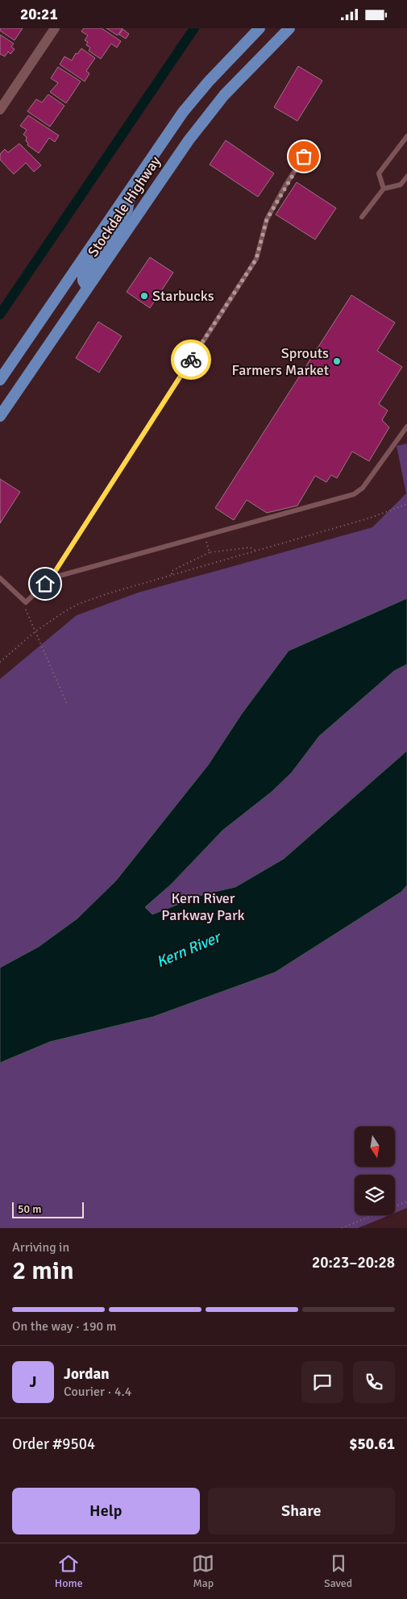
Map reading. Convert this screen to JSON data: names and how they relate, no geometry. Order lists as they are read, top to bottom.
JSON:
{
  "streets": {
    "main road": ["Stockdale Highway"]
  },
  "water": ["Kern River"],
  "parks": ["Kern River Parkway Park"],
  "places": ["Starbucks", "Sprouts Farmers Market"],
  "scale_bar": "50 m",
  "north": "bottom",
  "page": {
    "status": "20:21",
    "scale": "50 m",
    "heading": ["2 min", "Arriving in", "20:23–20:28"],
    "panel": [
      "Jordan",
      "Courier · 4.4",
      "Order #9504",
      "$50.61"
    ],
    "bar": "On the way · 190 m",
    "round": "J",
    "buttons": ["Help", "Share"],
    "tabs": ["Home", "Map", "Saved"]
  }
}
